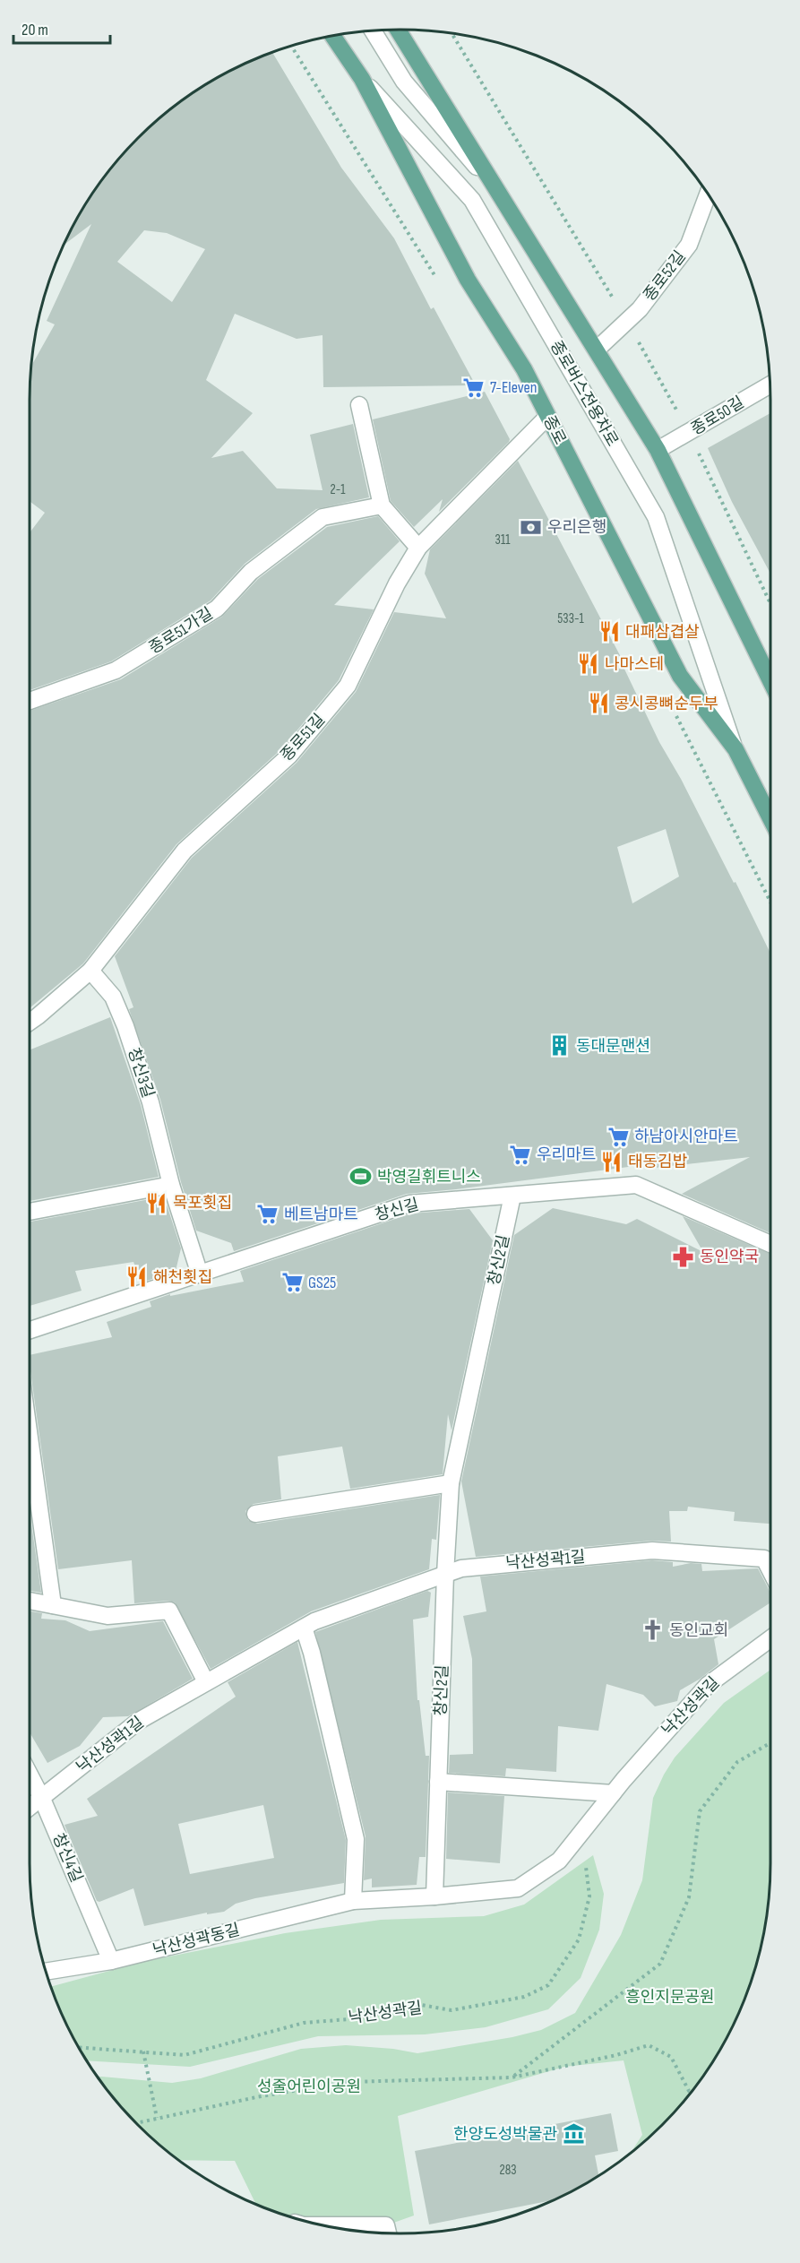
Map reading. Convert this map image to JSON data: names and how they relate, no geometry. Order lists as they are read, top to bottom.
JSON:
{
  "streets": {
    "main road": ["종로"],
    "street": [
      "종로52길",
      "종로버스전용차로",
      "종로50길",
      "종로51가길",
      "종로51길",
      "창신3길",
      "창신길",
      "창신2길",
      "낙산성곽1길",
      "낙산성곽길",
      "창신4길",
      "낙산성곽동길"
    ]
  },
  "crossings": [
    ["종로버스전용차로", "종로"],
    ["종로", "종로51길"],
    ["종로51길", "창신3길"],
    ["창신3길", "창신길"],
    ["창신길", "창신2길"],
    ["창신2길", "낙산성곽1길"],
    ["창신2길", "낙산성곽동길"],
    ["낙산성곽1길", "창신4길"],
    ["낙산성곽길", "낙산성곽동길"],
    ["창신4길", "낙산성곽동길"]
  ],
  "parks": ["흥인지문공원", "성줄어린이공원"],
  "places": {
    "supermarket": [
      "7-Eleven",
      "하남아시안마트",
      "우리마트",
      "베트남마트",
      "GS25"
    ],
    "bank": ["우리은행"],
    "restaurant": [
      "대패삼겹살",
      "나마스테",
      "콩시콩뼈순두부",
      "태동김밥",
      "목포횟집",
      "해천횟집"
    ],
    "building": ["동대문맨션"],
    "sports": ["박영길휘트니스"],
    "pharmacy": ["동인약국"],
    "church": ["동인교회"],
    "museum": ["한양도성박물관"]
  },
  "house_numbers": [
    "2-1",
    "311",
    "533-1",
    "283"
  ],
  "scale_bar": "20 m"
}
